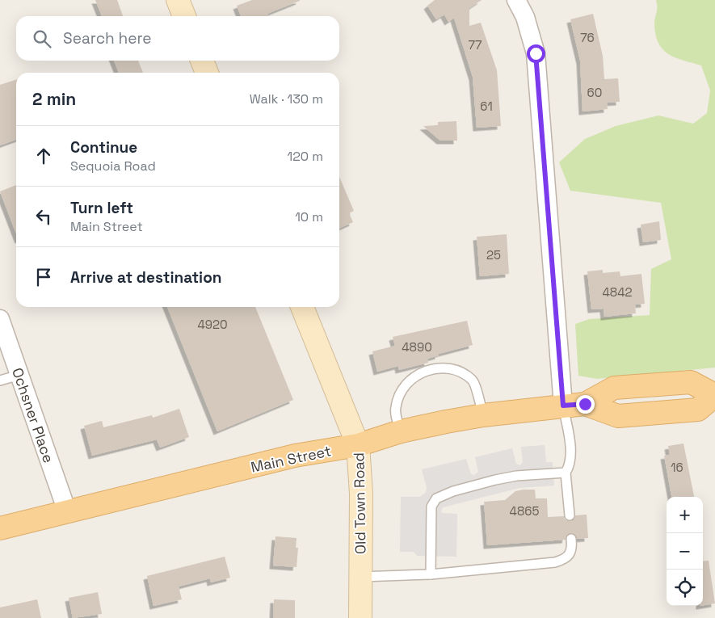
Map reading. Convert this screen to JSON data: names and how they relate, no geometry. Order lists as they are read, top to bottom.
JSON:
{
  "streets": {
    "main road": ["Main Street", "Old Town Road"],
    "street": ["Ochsner Place"]
  },
  "crossings": [
    ["Ochsner Place", "Main Street"],
    ["Main Street", "Old Town Road"]
  ],
  "house_numbers": [
    "76",
    "77",
    "60",
    "61",
    "25",
    "4842",
    "4920",
    "4890",
    "16",
    "4865"
  ],
  "page": {
    "search": "Search here",
    "heading": ["2 min", "Walk · 130 m"],
    "list": [
      ["Continue", "Sequoia Road", "120 m"],
      ["Turn left", "Main Street", "10 m"],
      "Arrive at destination"
    ],
    "map_buttons": ["+", "−"]
  }
}
